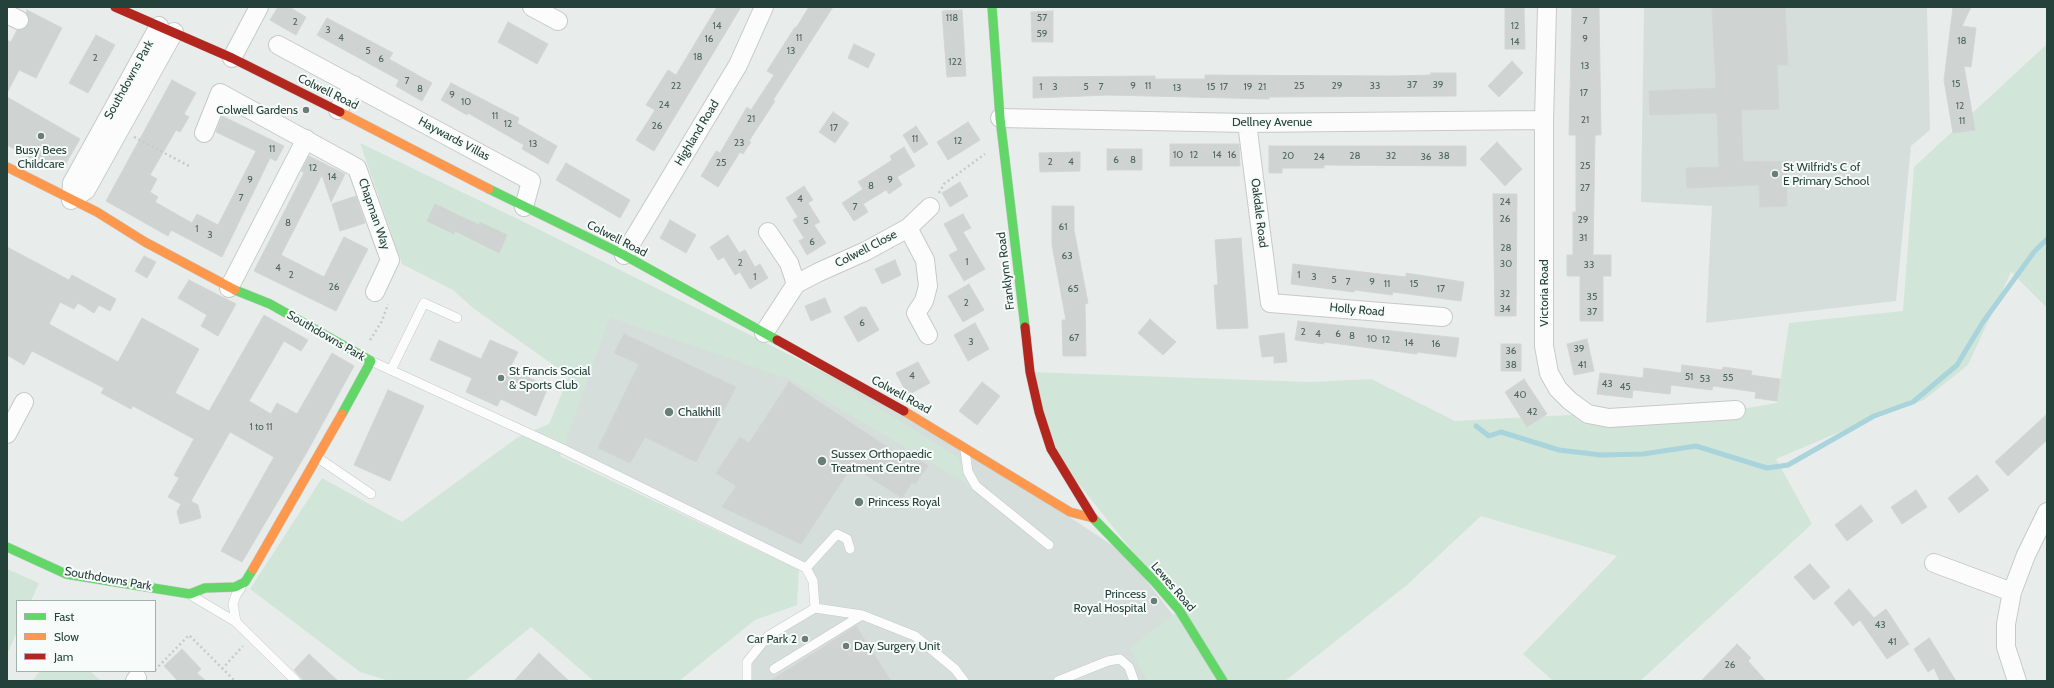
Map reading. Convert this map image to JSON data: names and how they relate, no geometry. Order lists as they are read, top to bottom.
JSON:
{
  "streets": {
    "street": [
      "Southdowns Park",
      "Colwell Road",
      "Dellney Avenue",
      "Highland Road",
      "Haywards Villas",
      "Oakdale Road",
      "Chapman Way",
      "Colwell Close",
      "Franklynn Road",
      "Victoria Road",
      "Holly Road",
      "Lewes Road"
    ]
  },
  "crossings": [
    ["Southdowns Park", "Colwell Road"],
    ["Colwell Road", "Highland Road"],
    ["Colwell Road", "Haywards Villas"],
    ["Colwell Road", "Colwell Close"],
    ["Colwell Road", "Franklynn Road"],
    ["Colwell Road", "Lewes Road"],
    ["Dellney Avenue", "Oakdale Road"],
    ["Dellney Avenue", "Franklynn Road"],
    ["Dellney Avenue", "Victoria Road"],
    ["Oakdale Road", "Holly Road"],
    ["Franklynn Road", "Lewes Road"]
  ],
  "places": [
    "Colwell Gardens",
    "Busy Bees Childcare",
    "St Wilfrid's C of E Primary School",
    "St Francis Social & Sports Club",
    "Chalkhill",
    "Sussex Orthopaedic Treatment Centre",
    "Princess Royal",
    "Princess Royal Hospital",
    "Car Park 2",
    "Day Surgery Unit"
  ],
  "house_numbers": [
    "118",
    "57",
    "7",
    "2",
    "14",
    "12",
    "3",
    "59",
    "4",
    "11",
    "16",
    "9",
    "18",
    "14",
    "5",
    "13",
    "18",
    "2",
    "6",
    "122",
    "13",
    "7",
    "15",
    "37",
    "39",
    "22",
    "9",
    "11",
    "25",
    "29",
    "33",
    "1",
    "3",
    "5",
    "7",
    "15",
    "17",
    "19",
    "21",
    "13",
    "8",
    "17",
    "9",
    "10",
    "24",
    "12",
    "11",
    "21",
    "21",
    "11",
    "12",
    "26",
    "17",
    "11",
    "12",
    "23",
    "13",
    "11",
    "10",
    "12",
    "14",
    "16",
    "20",
    "28",
    "32",
    "38",
    "24",
    "36",
    "6",
    "8",
    "2",
    "4",
    "25",
    "25",
    "12",
    "14",
    "9",
    "9",
    "8",
    "27",
    "7",
    "4",
    "24",
    "7",
    "26",
    "29",
    "5",
    "8",
    "61",
    "1",
    "3",
    "31",
    "6",
    "28",
    "63",
    "1",
    "2",
    "30",
    "33",
    "4",
    "2",
    "1",
    "1",
    "3",
    "5",
    "7",
    "9",
    "11",
    "15",
    "26",
    "65",
    "17",
    "32",
    "35",
    "2",
    "34",
    "37",
    "6",
    "2",
    "4",
    "6",
    "8",
    "67",
    "10",
    "12",
    "3",
    "14",
    "16",
    "39",
    "36",
    "38",
    "41",
    "4",
    "51",
    "55",
    "53",
    "43",
    "45",
    "40",
    "42",
    "1 to 11",
    "43",
    "41",
    "26"
  ],
  "legend": ["Fast", "Slow", "Jam"]
}
